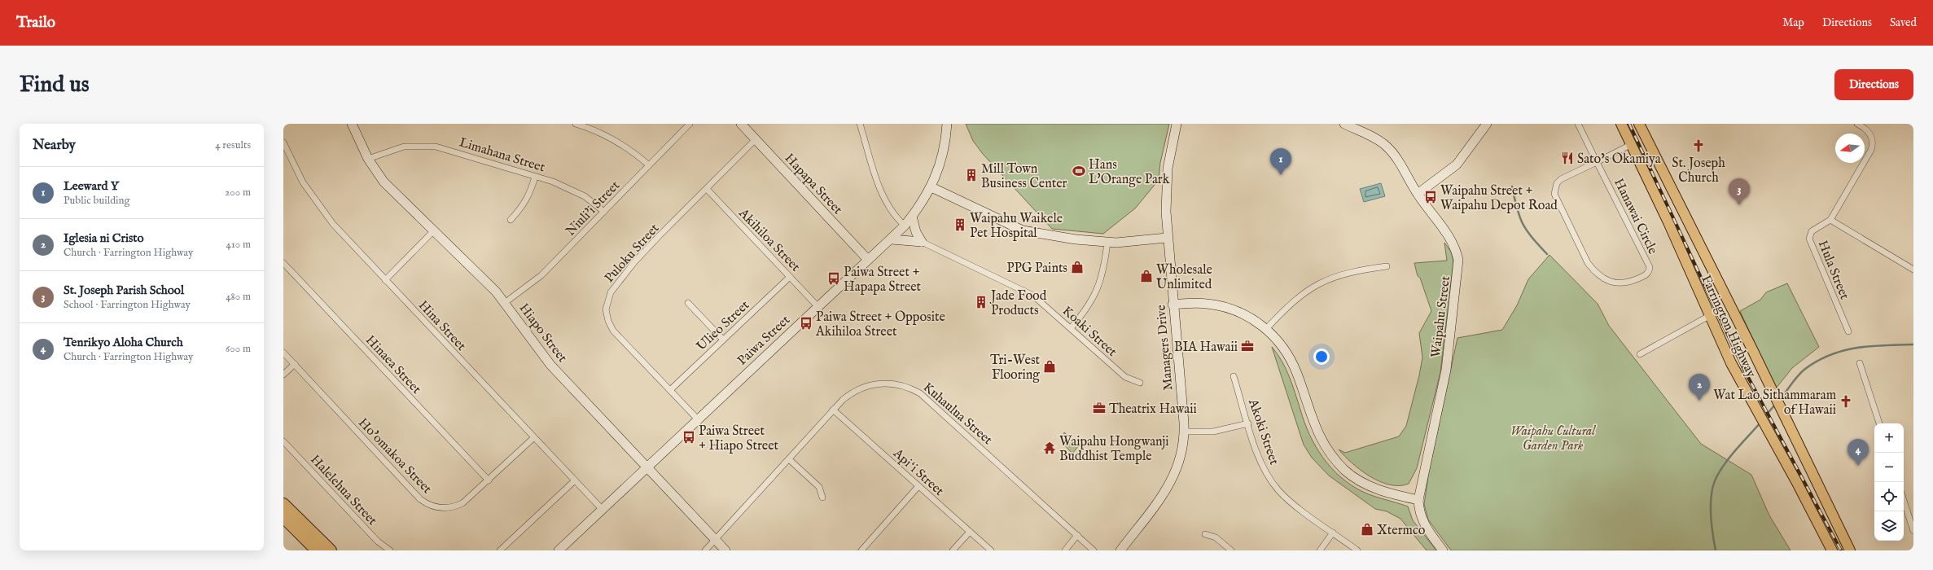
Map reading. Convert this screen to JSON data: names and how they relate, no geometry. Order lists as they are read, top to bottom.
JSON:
{
  "streets": {
    "main road": ["Farrington Highway"],
    "street": [
      "Limahana Street",
      "Hapapa Street",
      "Niuli'i Street",
      "Hanawai Circle",
      "Akihiloa Street",
      "Puloku Street",
      "Hula Street",
      "Waipahu Street",
      "Hina Street",
      "Ulieo Street",
      "Koaki Street",
      "Hiapo Street",
      "Paiwa Street",
      "Managers Drive",
      "Hinaea Street",
      "Kuhaulua Street",
      "Akoki Street",
      "Ho'omakoa Street",
      "Apiʻi Street",
      "Halelehua Street"
    ]
  },
  "crossings": [
    ["Limahana Street", "Niuli'i Street"],
    ["Limahana Street", "Hiapo Street"],
    ["Hapapa Street", "Puloku Street"],
    ["Hapapa Street", "Paiwa Street"],
    ["Niuli'i Street", "Hiapo Street"],
    ["Hanawai Circle", "Farrington Highway"],
    ["Akihiloa Street", "Puloku Street"],
    ["Akihiloa Street", "Ulieo Street"],
    ["Akihiloa Street", "Paiwa Street"],
    ["Puloku Street", "Ulieo Street"],
    ["Puloku Street", "Paiwa Street"],
    ["Hina Street", "Paiwa Street"],
    ["Hina Street", "Ho'omakoa Street"],
    ["Hiapo Street", "Paiwa Street"],
    ["Hiapo Street", "Kuhaulua Street"],
    ["Hinaea Street", "Ho'omakoa Street"],
    ["Kuhaulua Street", "Apiʻi Street"]
  ],
  "parks": ["Waipahu Cultural Garden Park"],
  "places": {
    "church": ["St. Joseph Church", "Wat Lao Sithammaram of Hawaii"],
    "restaurant": ["Sato’s Okamiya"],
    "sports": ["Hans L'Orange Park"],
    "building": ["Mill Town Business Center", "Waipahu Waikele Pet Hospital", "Jade Food Products"],
    "bus stop": [
      "Waipahu Street + Waipahu Depot Road",
      "Paiwa Street + Hapapa Street",
      "Paiwa Street + Opposite Akihiloa Street",
      "Paiwa Street + Hiapo Street"
    ],
    "shop": [
      "PPG Paints",
      "Wholesale Unlimited",
      "Tri-West Flooring",
      "Xtermco"
    ],
    "office": ["BIA Hawaii", "Theatrix Hawaii"],
    "temple": ["Waipahu Hongwanji Buddhist Temple"]
  },
  "north": "left",
  "page": {
    "header": "Trailo",
    "nav": ["Map", "Directions", "Saved"],
    "buttons": "Directions",
    "title": "Find us",
    "heading": ["Nearby", "4 results"],
    "pins": [
      "1",
      "3",
      "2",
      "4"
    ],
    "list": [
      {
        "mark": "1",
        "name": "Leeward Y",
        "note": "Public building",
        "value": "200 m"
      },
      {
        "mark": "2",
        "name": "Iglesia ni Cristo",
        "note": "Church · Farrington Highway",
        "value": "410 m"
      },
      {
        "mark": "3",
        "name": "St. Joseph Parish School",
        "note": "School · Farrington Highway",
        "value": "480 m"
      },
      {
        "mark": "4",
        "name": "Tenrikyo Aloha Church",
        "note": "Church · Farrington Highway",
        "value": "600 m"
      }
    ],
    "map_buttons": ["+", "−"]
  }
}
